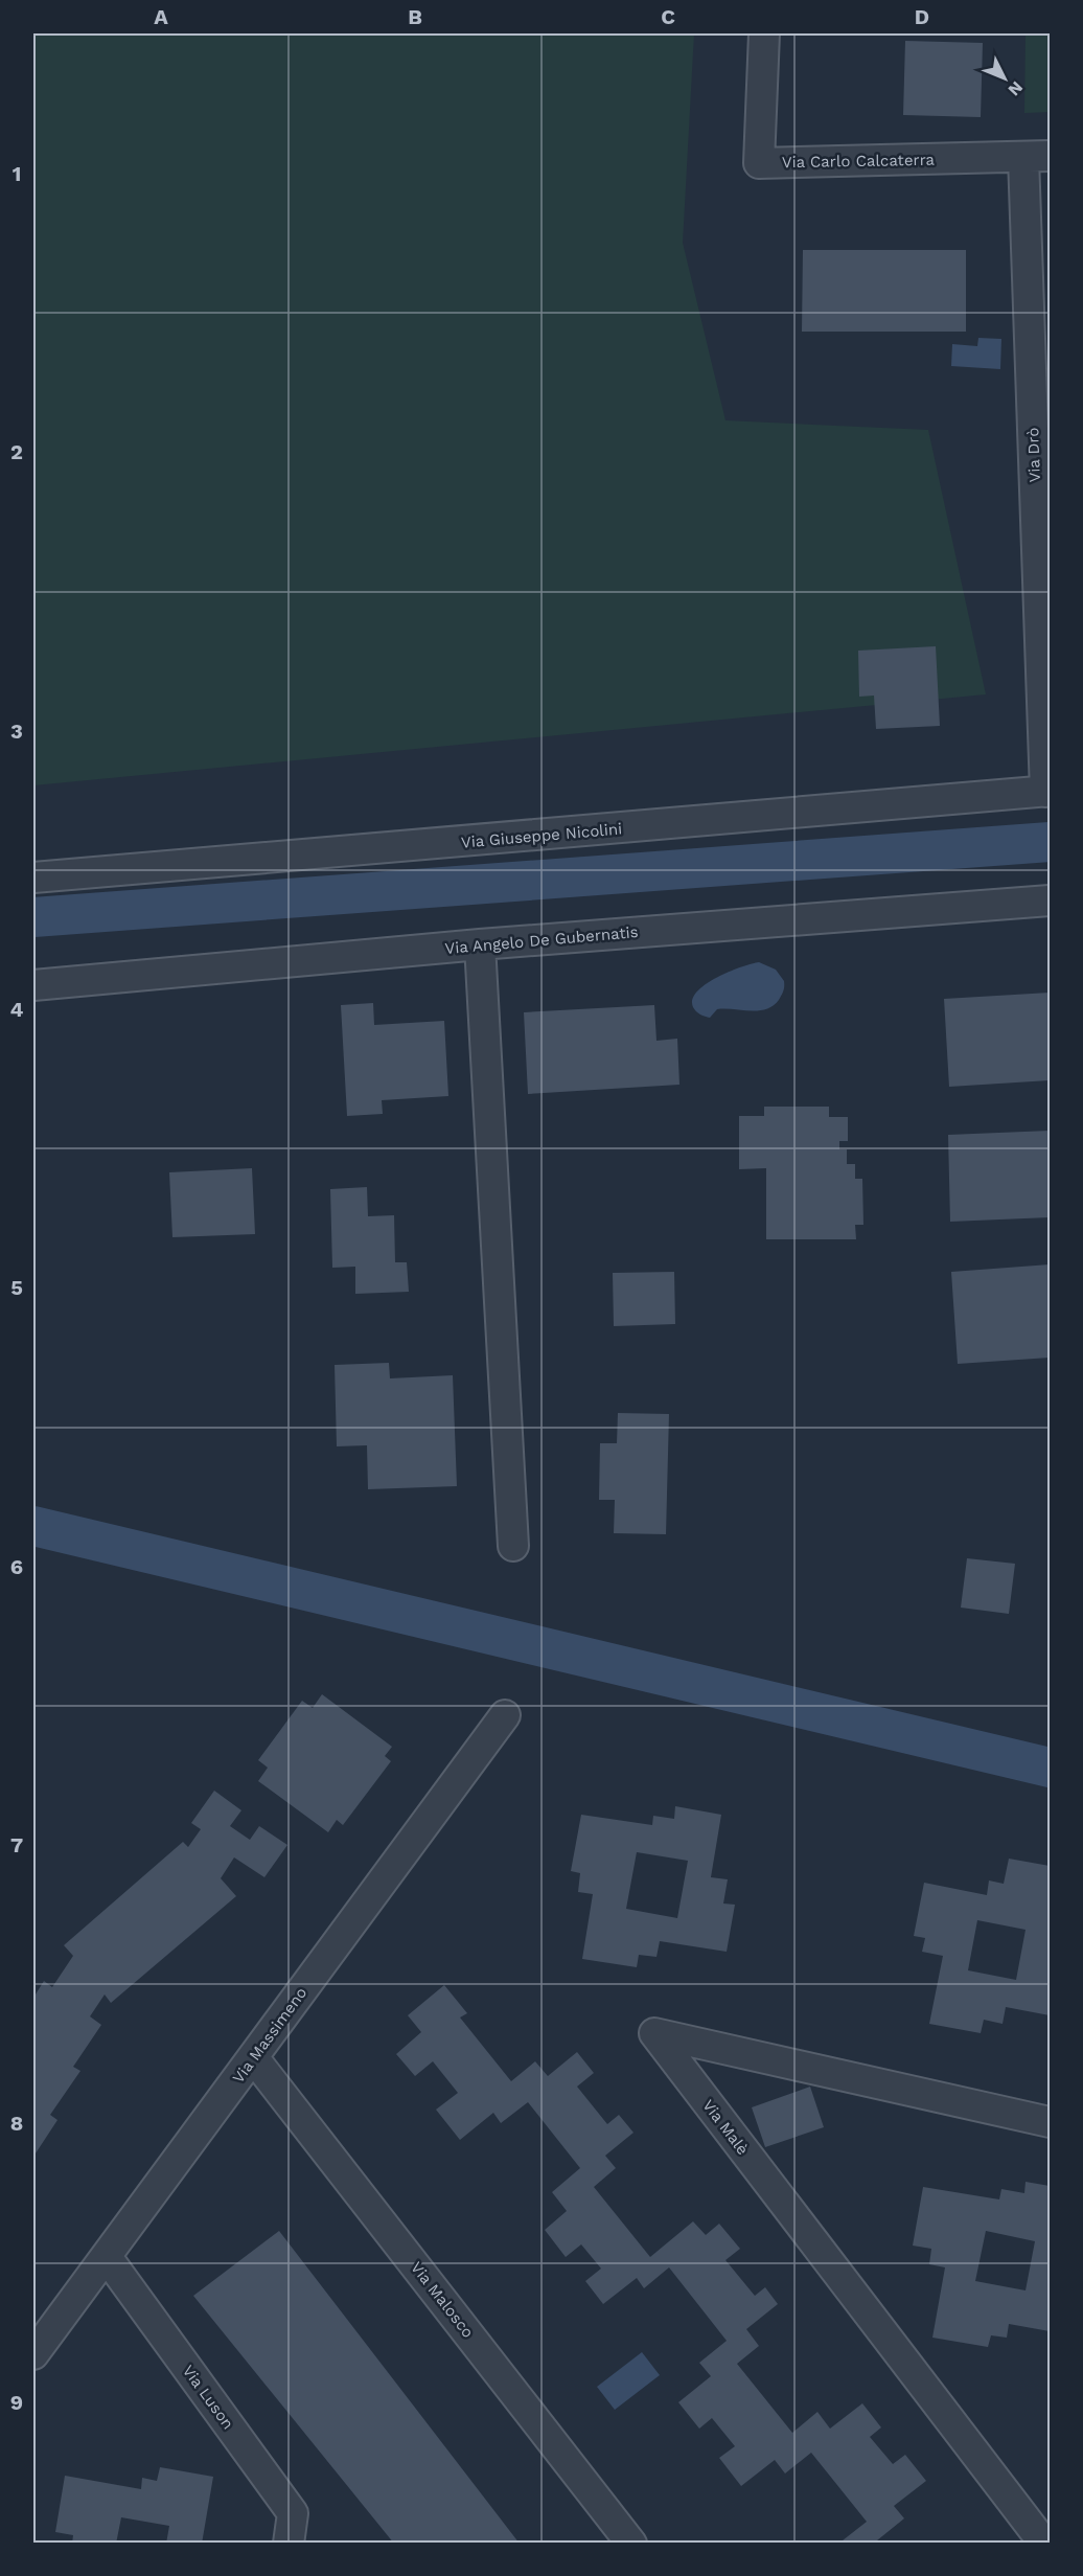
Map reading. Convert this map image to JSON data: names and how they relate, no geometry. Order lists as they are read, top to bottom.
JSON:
{
  "streets": {
    "street": [
      "Via Carlo Calcaterra",
      "Via Drò",
      "Via Giuseppe Nicolini",
      "Via Angelo De Gubernatis",
      "Via Massimeno",
      "Via Malè",
      "Via Malosco",
      "Via Luson"
    ]
  },
  "crossings": [
    ["Via Carlo Calcaterra", "Via Drò"],
    ["Via Drò", "Via Giuseppe Nicolini"],
    ["Via Massimeno", "Via Malosco"],
    ["Via Massimeno", "Via Luson"]
  ],
  "north": "bottom right",
  "grid": {
    "columns": [
      "A",
      "B",
      "C",
      "D"
    ],
    "rows": [
      "1",
      "2",
      "3",
      "4",
      "5",
      "6",
      "7",
      "8",
      "9"
    ]
  }
}
